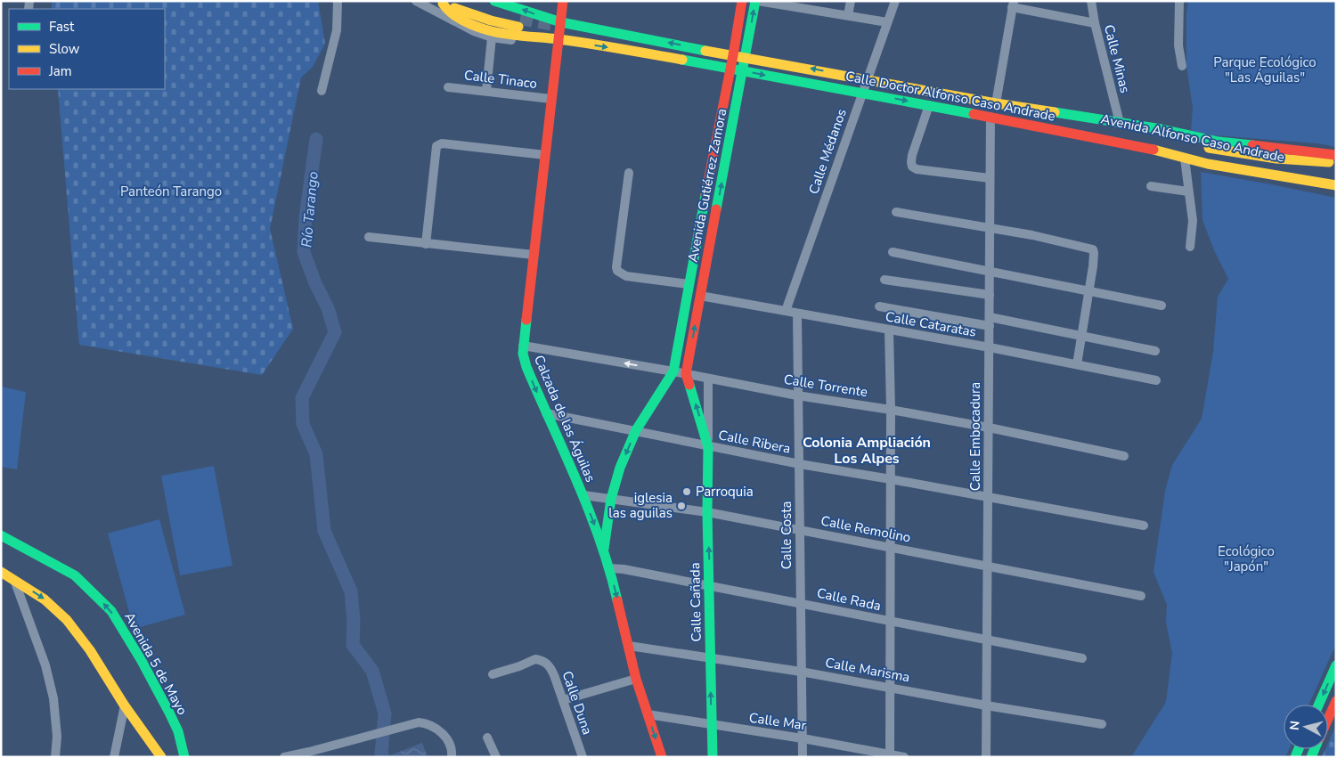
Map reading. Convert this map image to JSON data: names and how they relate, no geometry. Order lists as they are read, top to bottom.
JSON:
{
  "streets": {
    "street": [
      "Calle Minas",
      "Calle Tinaco",
      "Calle Doctor Alfonso Caso Andrade",
      "Avenida Alfonso Caso Andrade",
      "Calle Médanos",
      "Avenida Gutiérrez Zamora",
      "Calle Cataratas",
      "Calle Torrente",
      "Calzada de las Águilas",
      "Calle Embocadura",
      "Calle Ribera",
      "Calle Remolino",
      "Calle Costa",
      "Calle Rada",
      "Calle Cañada",
      "Avenida 5 de Mayo",
      "Calle Marisma",
      "Calle Duna",
      "Calle Mar"
    ]
  },
  "crossings": [
    ["Calle Minas", "Calle Doctor Alfonso Caso Andrade"],
    ["Calle Tinaco", "Calzada de las Águilas"],
    ["Calle Doctor Alfonso Caso Andrade", "Avenida Alfonso Caso Andrade"],
    ["Calle Doctor Alfonso Caso Andrade", "Calle Médanos"],
    ["Calle Doctor Alfonso Caso Andrade", "Avenida Gutiérrez Zamora"],
    ["Calle Doctor Alfonso Caso Andrade", "Calzada de las Águilas"],
    ["Calle Doctor Alfonso Caso Andrade", "Calle Embocadura"],
    ["Calle Médanos", "Calle Cataratas"],
    ["Avenida Gutiérrez Zamora", "Calle Cataratas"],
    ["Avenida Gutiérrez Zamora", "Calle Torrente"],
    ["Avenida Gutiérrez Zamora", "Calle Cañada"],
    ["Calle Cataratas", "Calle Embocadura"],
    ["Calle Cataratas", "Calle Costa"],
    ["Calle Torrente", "Calzada de las Águilas"],
    ["Calle Torrente", "Calle Embocadura"],
    ["Calle Torrente", "Calle Costa"],
    ["Calle Torrente", "Calle Cañada"],
    ["Calzada de las Águilas", "Calle Ribera"],
    ["Calzada de las Águilas", "Calle Remolino"],
    ["Calzada de las Águilas", "Calle Rada"],
    ["Calzada de las Águilas", "Calle Marisma"],
    ["Calzada de las Águilas", "Calle Mar"],
    ["Calle Embocadura", "Calle Ribera"],
    ["Calle Embocadura", "Calle Remolino"],
    ["Calle Embocadura", "Calle Rada"],
    ["Calle Embocadura", "Calle Marisma"],
    ["Calle Ribera", "Calle Costa"],
    ["Calle Ribera", "Calle Cañada"],
    ["Calle Remolino", "Calle Costa"],
    ["Calle Remolino", "Calle Cañada"],
    ["Calle Costa", "Calle Rada"],
    ["Calle Costa", "Calle Marisma"],
    ["Calle Costa", "Calle Mar"],
    ["Calle Rada", "Calle Cañada"],
    ["Calle Cañada", "Calle Marisma"],
    ["Calle Cañada", "Calle Mar"]
  ],
  "districts": ["Colonia Ampliación Los Alpes"],
  "water": ["Río Tarango"],
  "parks": ["Parque Ecológico \"Las Águilas\"", "Panteón Tarango", "Ecológico \"Japón\""],
  "places": ["Parroquia", "iglesia las aguilas"],
  "legend": ["Fast", "Slow", "Jam"],
  "north": "left"
}
